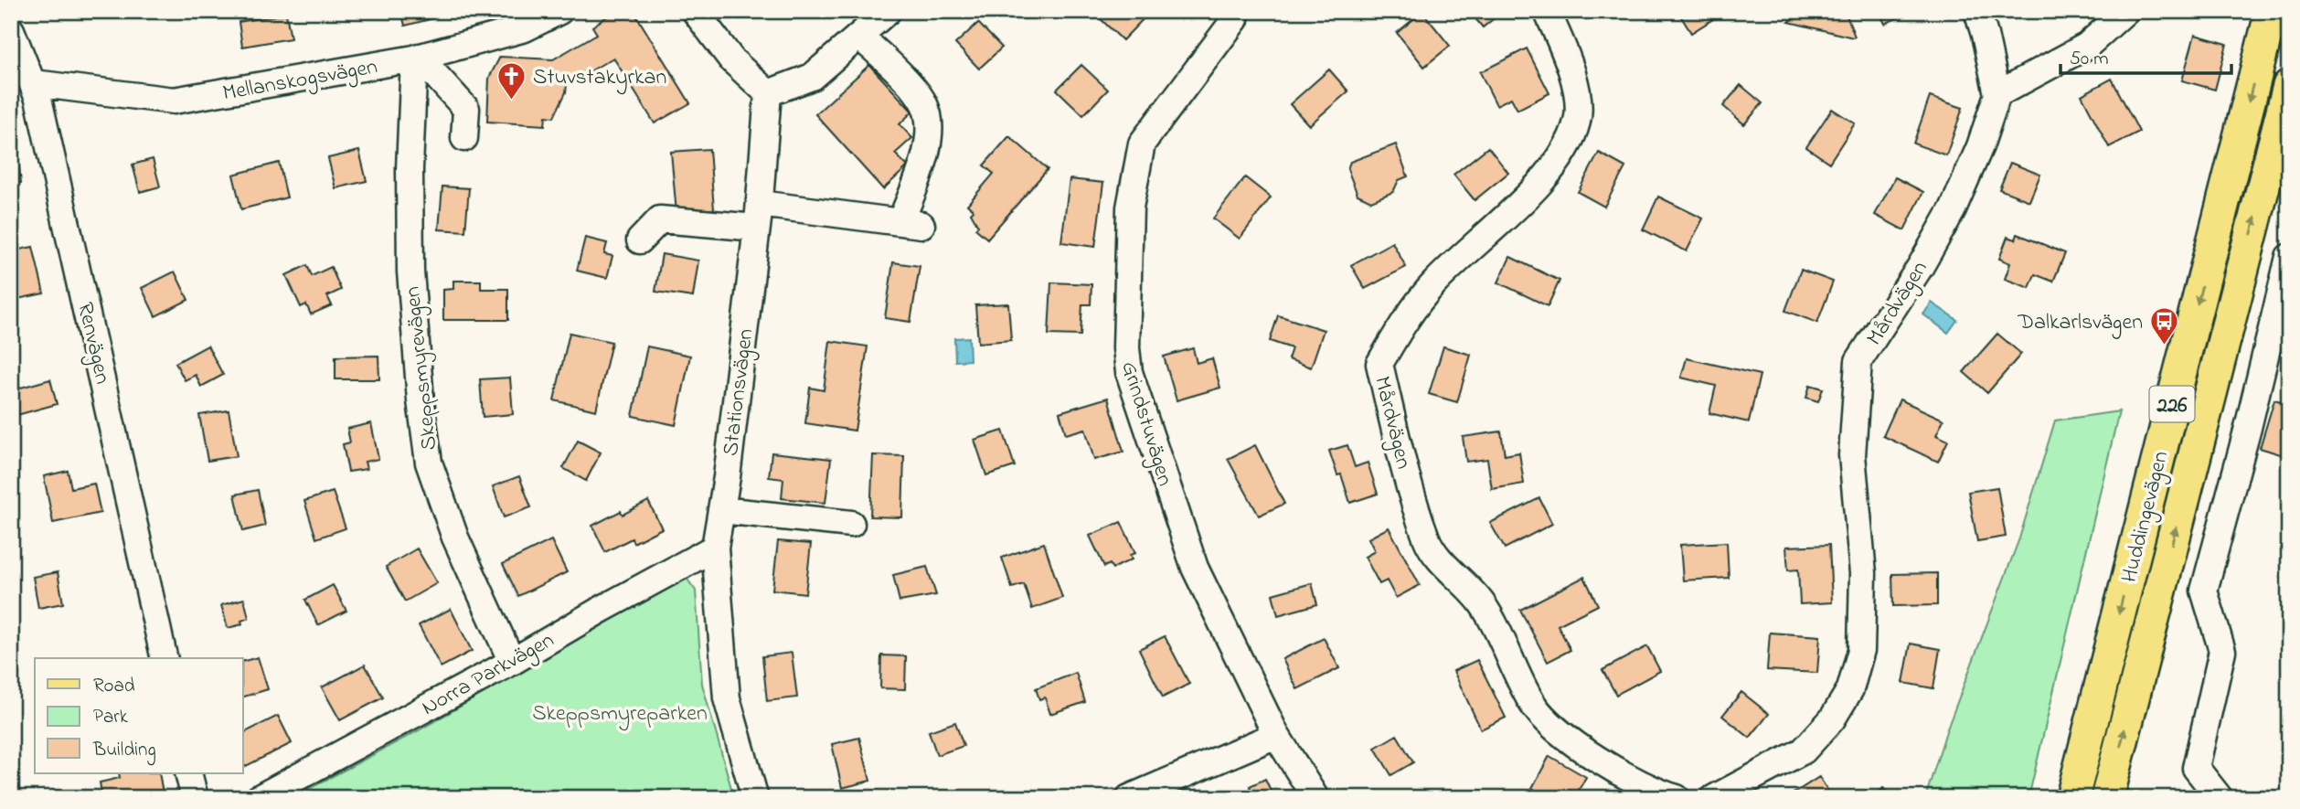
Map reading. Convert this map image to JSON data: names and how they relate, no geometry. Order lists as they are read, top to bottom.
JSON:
{
  "streets": {
    "main road": ["226", "Huddingevägen"],
    "street": [
      "Mellanskogsvägen",
      "Mårdvägen",
      "Renvägen",
      "Skeppsmyrevägen",
      "Stationsvägen",
      "Grindstuvägen",
      "Norra Parkvägen"
    ]
  },
  "crossings": [
    ["Mellanskogsvägen", "Renvägen"],
    ["Mellanskogsvägen", "Skeppsmyrevägen"],
    ["Skeppsmyrevägen", "Norra Parkvägen"],
    ["Stationsvägen", "Norra Parkvägen"]
  ],
  "parks": ["Skeppsmyreparken"],
  "places": {
    "church": ["Stuvstakyrkan"],
    "bus stop": ["Dalkarlsvägen"]
  },
  "legend": ["Road", "Park", "Building"],
  "scale_bar": "50 m"
}
